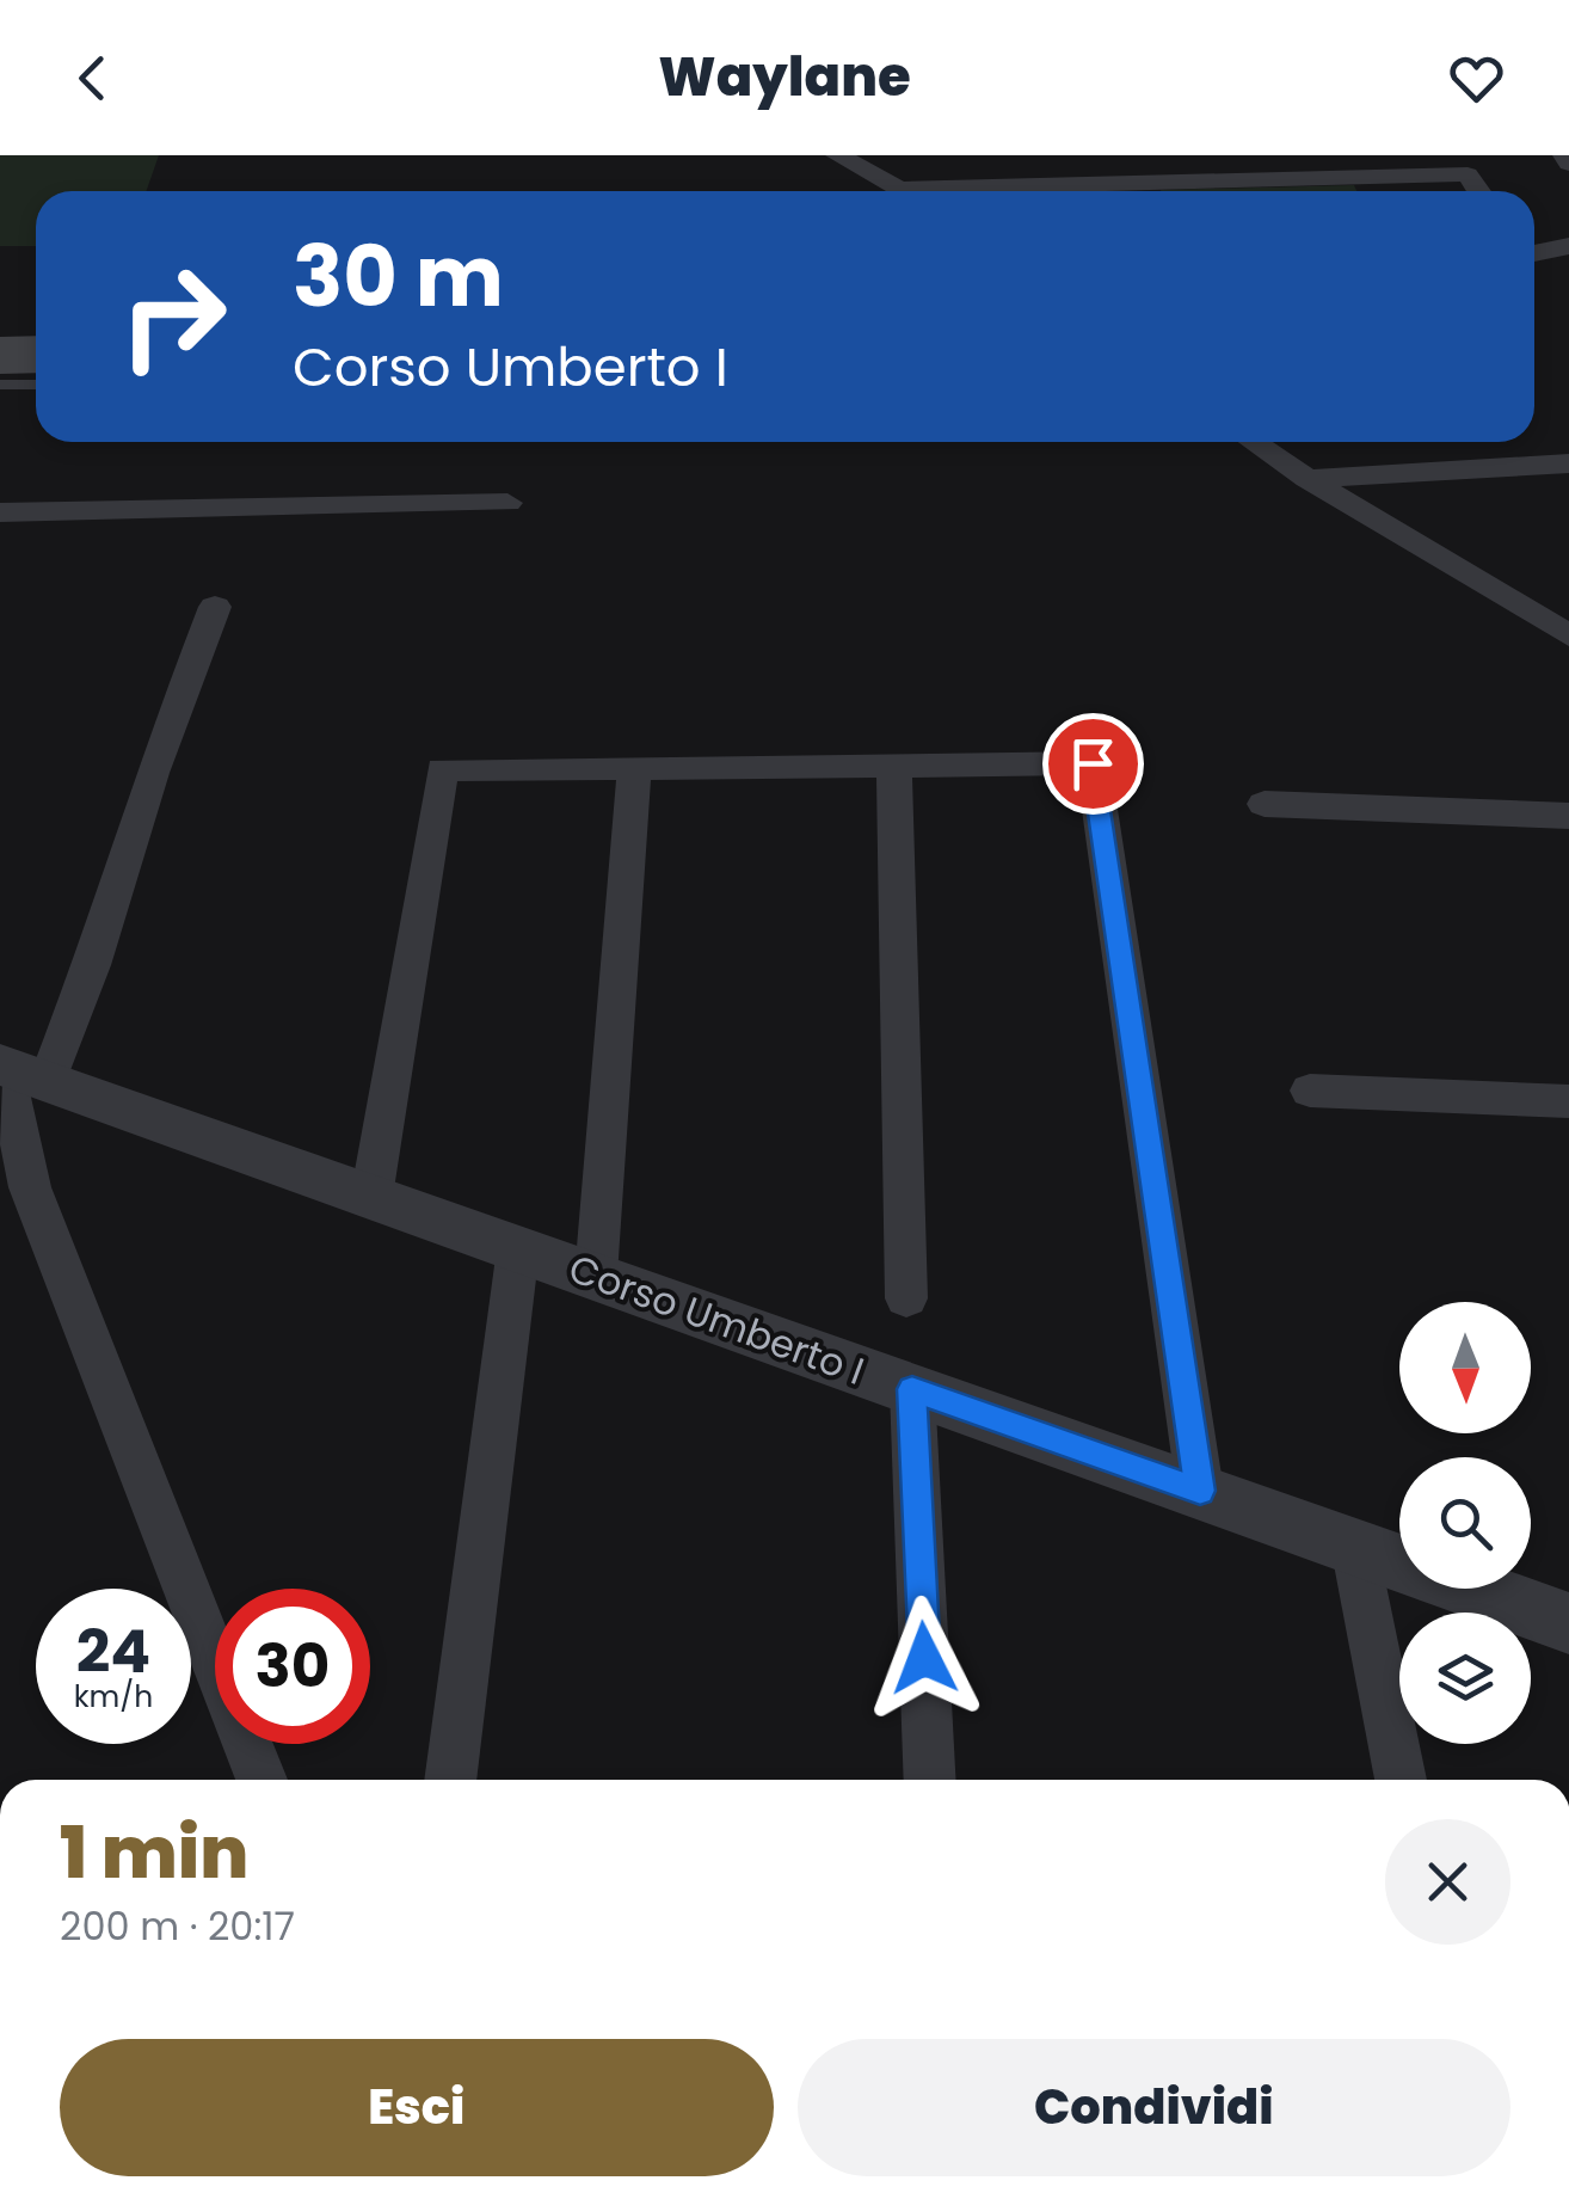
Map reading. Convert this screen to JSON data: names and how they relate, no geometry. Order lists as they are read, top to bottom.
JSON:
{
  "streets": {
    "street": ["Corso Umberto I"]
  },
  "north": "bottom",
  "page": {
    "header": "Waylane",
    "turn": ["30 m", "Corso Umberto I"],
    "speed": "24 km/h",
    "limit": "30",
    "heading": ["1 min", "200 m · 20:17"],
    "buttons": ["Esci", "Condividi"]
  }
}
